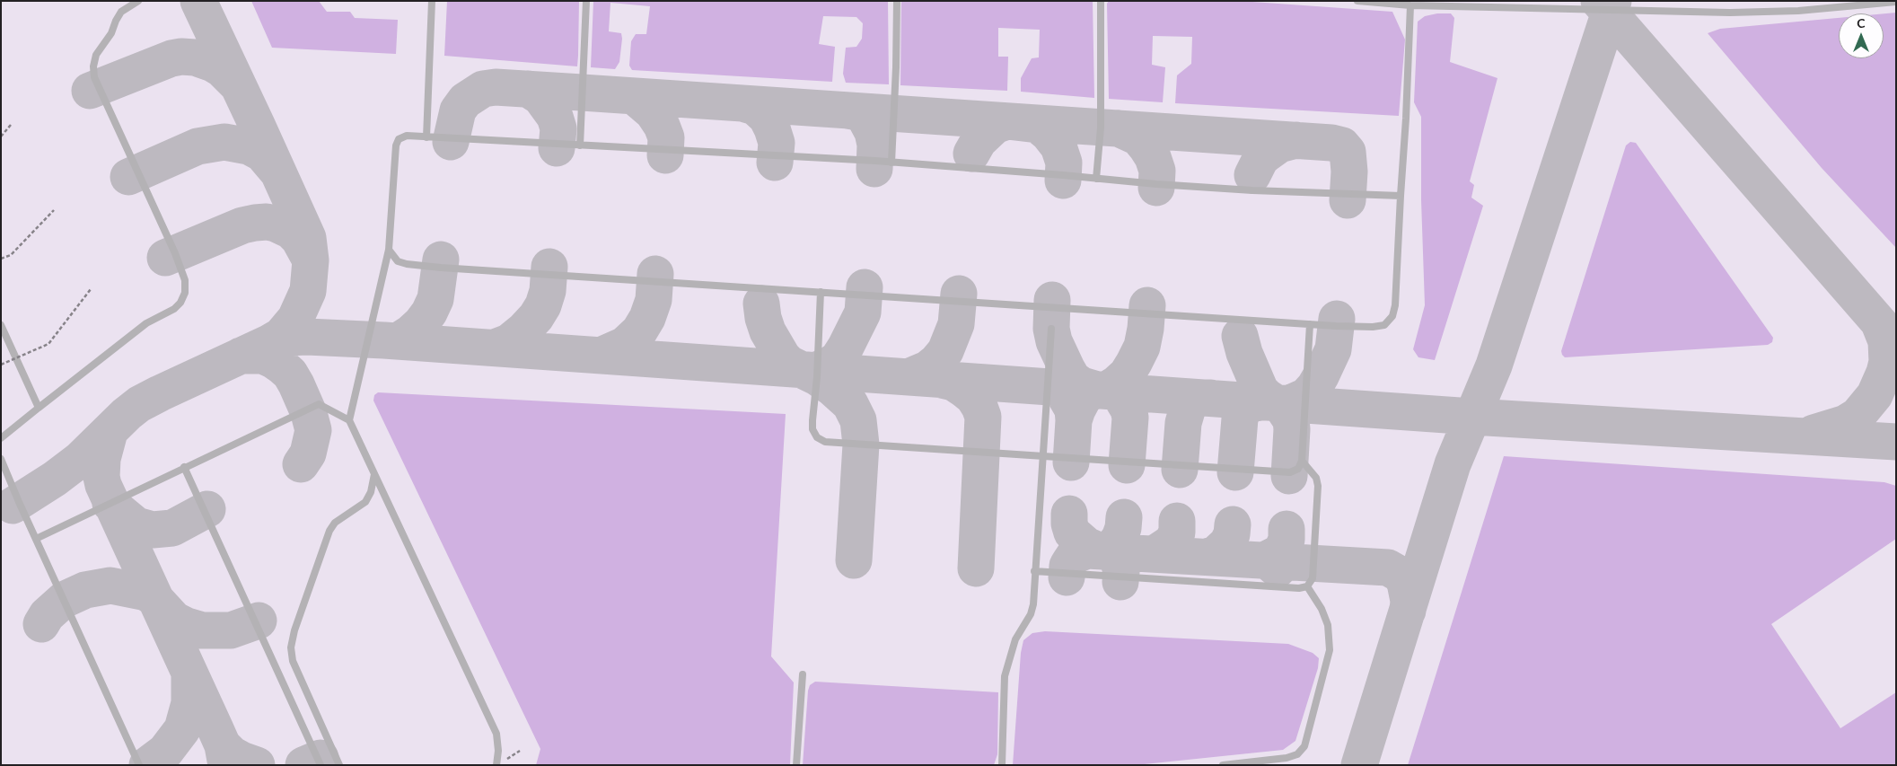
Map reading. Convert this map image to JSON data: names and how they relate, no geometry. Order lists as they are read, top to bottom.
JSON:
{
  "north": "top"
}
